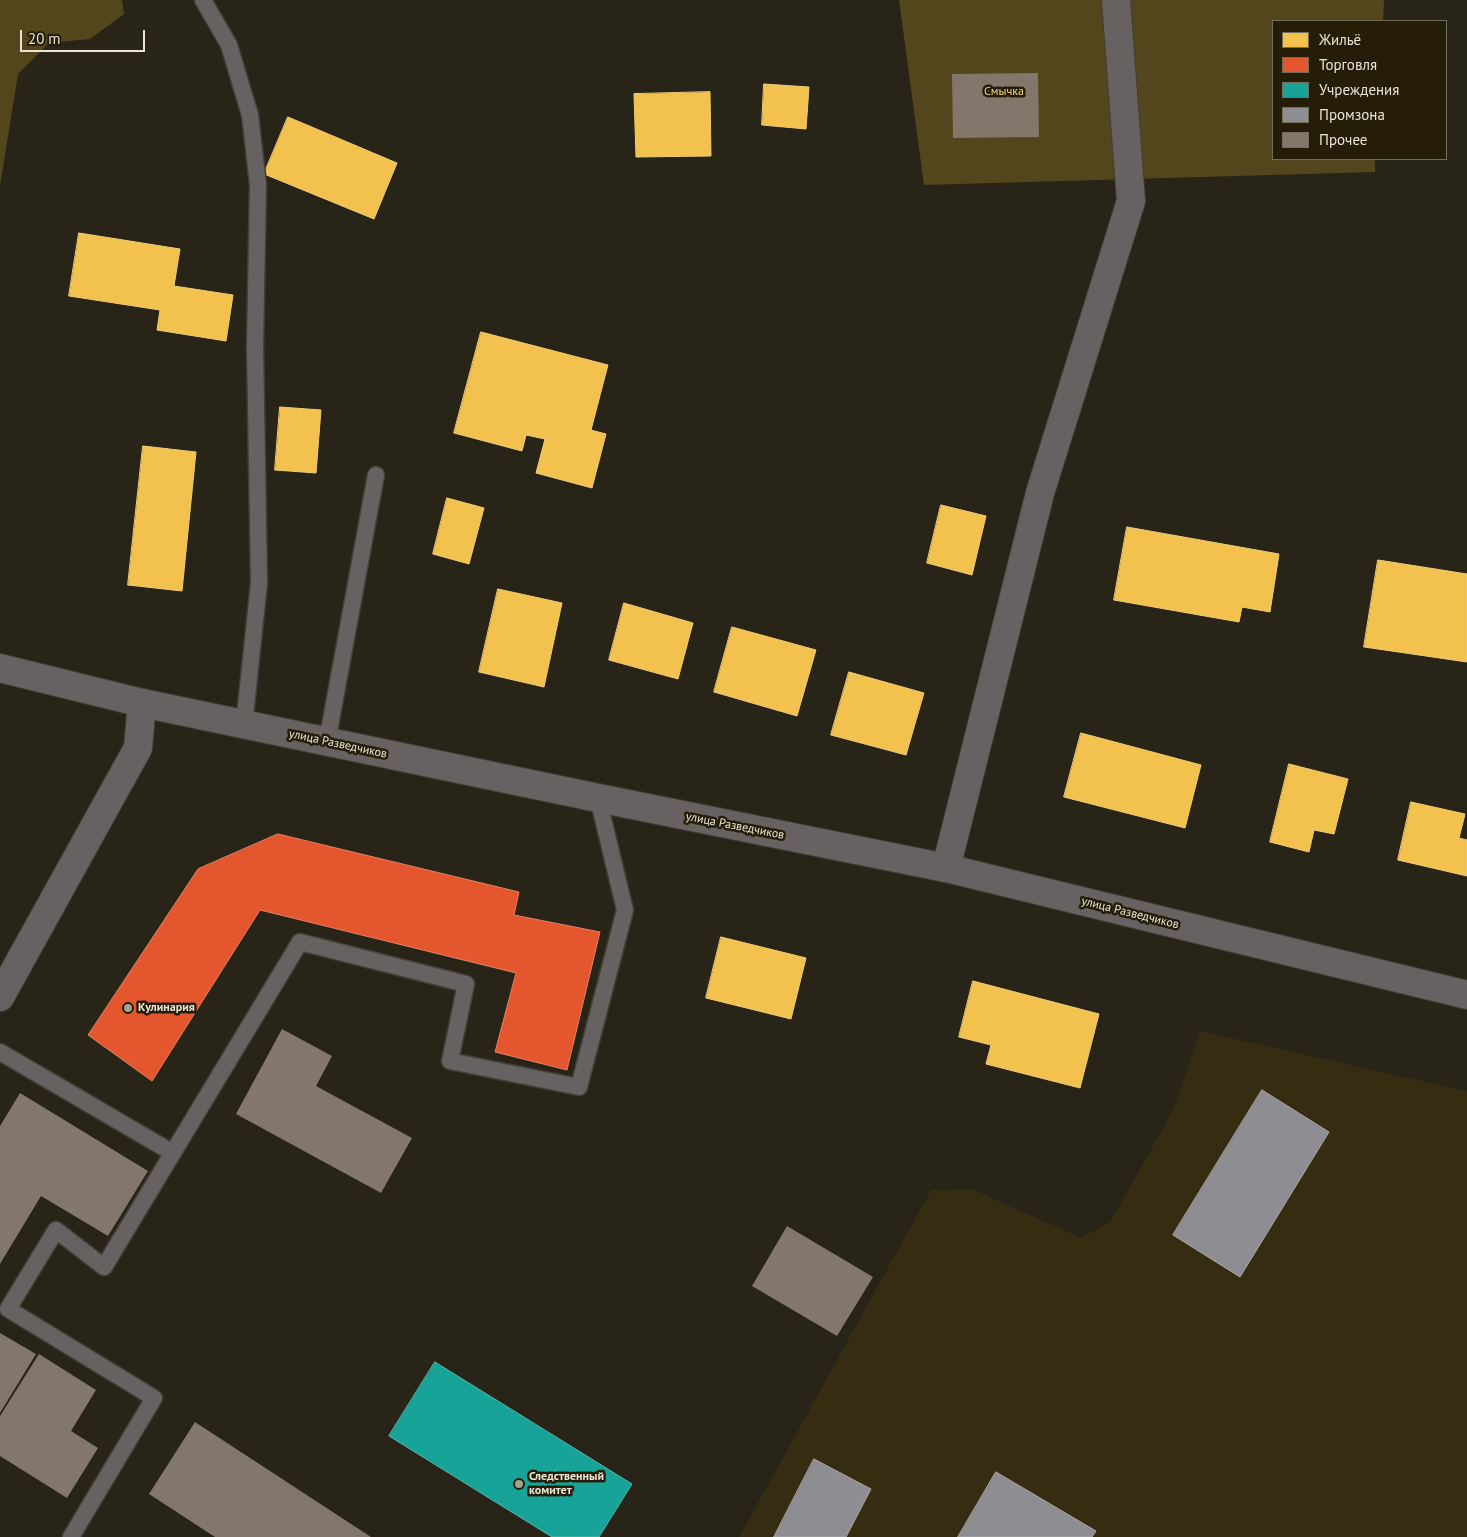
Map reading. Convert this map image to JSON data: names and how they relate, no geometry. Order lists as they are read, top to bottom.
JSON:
{
  "streets": {
    "street": ["улица Разведчиков"]
  },
  "parks": ["Смычка"],
  "places": ["Кулинария", "Следственный комитет"],
  "legend": [
    "Жильё",
    "Торговля",
    "Учреждения",
    "Промзона",
    "Прочее"
  ],
  "scale_bar": "20 m"
}
